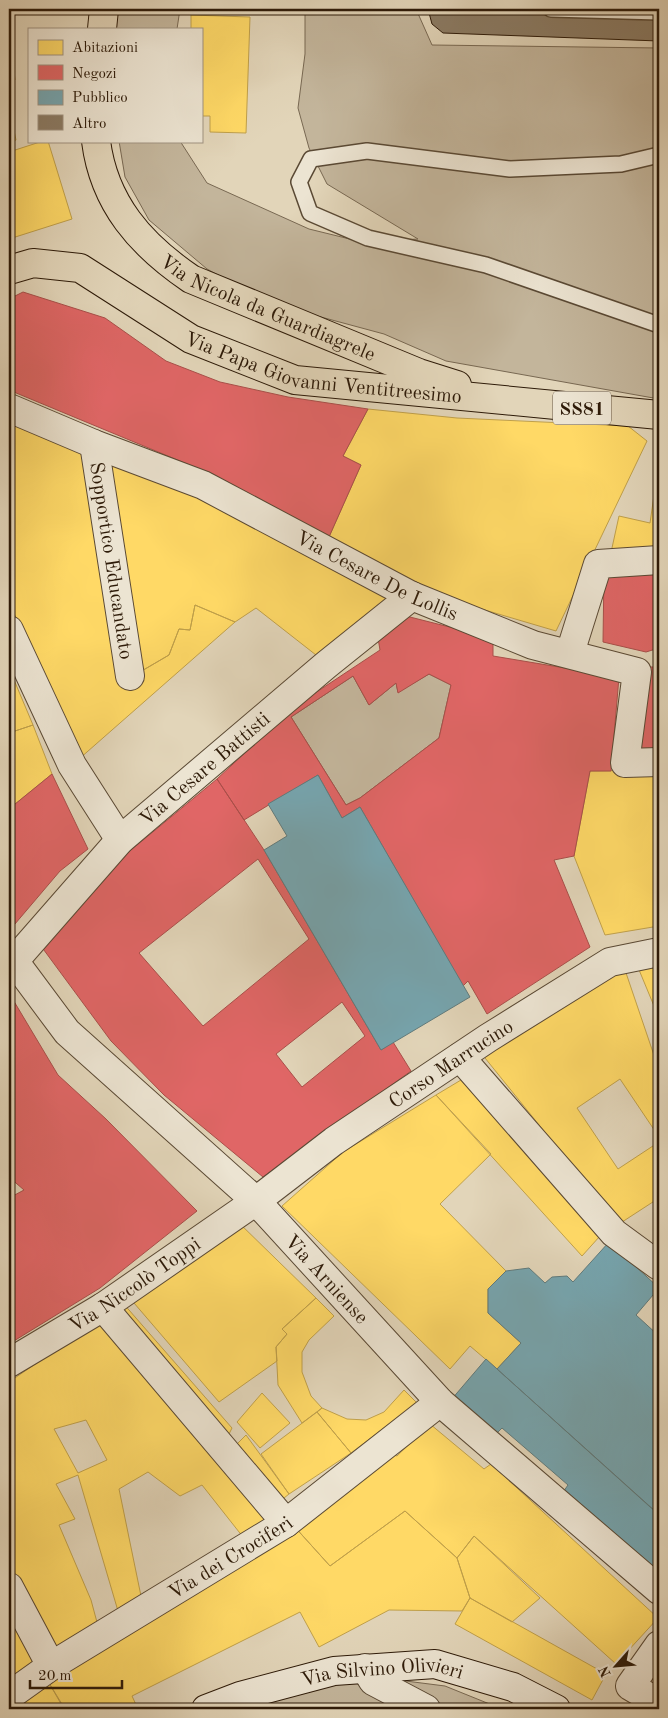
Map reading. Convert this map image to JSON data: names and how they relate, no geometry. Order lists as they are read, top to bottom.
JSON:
{
  "streets": {
    "main road": ["Via Nicola da Guardiagrele", "Via Papa Giovanni Ventitreesimo", "SS81"],
    "street": [
      "Sopportico Educandato",
      "Via Cesare De Lollis",
      "Via Cesare Battisti",
      "Corso Marrucino",
      "Via Arniense",
      "Via Niccolò Toppi",
      "Via dei Crociferi",
      "Via Silvino Olivieri"
    ]
  },
  "crossings": [
    ["Via Nicola da Guardiagrele", "Via Papa Giovanni Ventitreesimo"],
    ["Sopportico Educandato", "Via Cesare De Lollis"],
    ["Via Cesare De Lollis", "Via Cesare Battisti"],
    ["Via Cesare Battisti", "Via Arniense"],
    ["Corso Marrucino", "Via Arniense"],
    ["Corso Marrucino", "Via Niccolò Toppi"],
    ["Via Arniense", "Via Niccolò Toppi"],
    ["Via Arniense", "Via dei Crociferi"]
  ],
  "legend": [
    "Abitazioni",
    "Negozi",
    "Pubblico",
    "Altro"
  ],
  "scale_bar": "20 m",
  "north": "bottom left"
}
